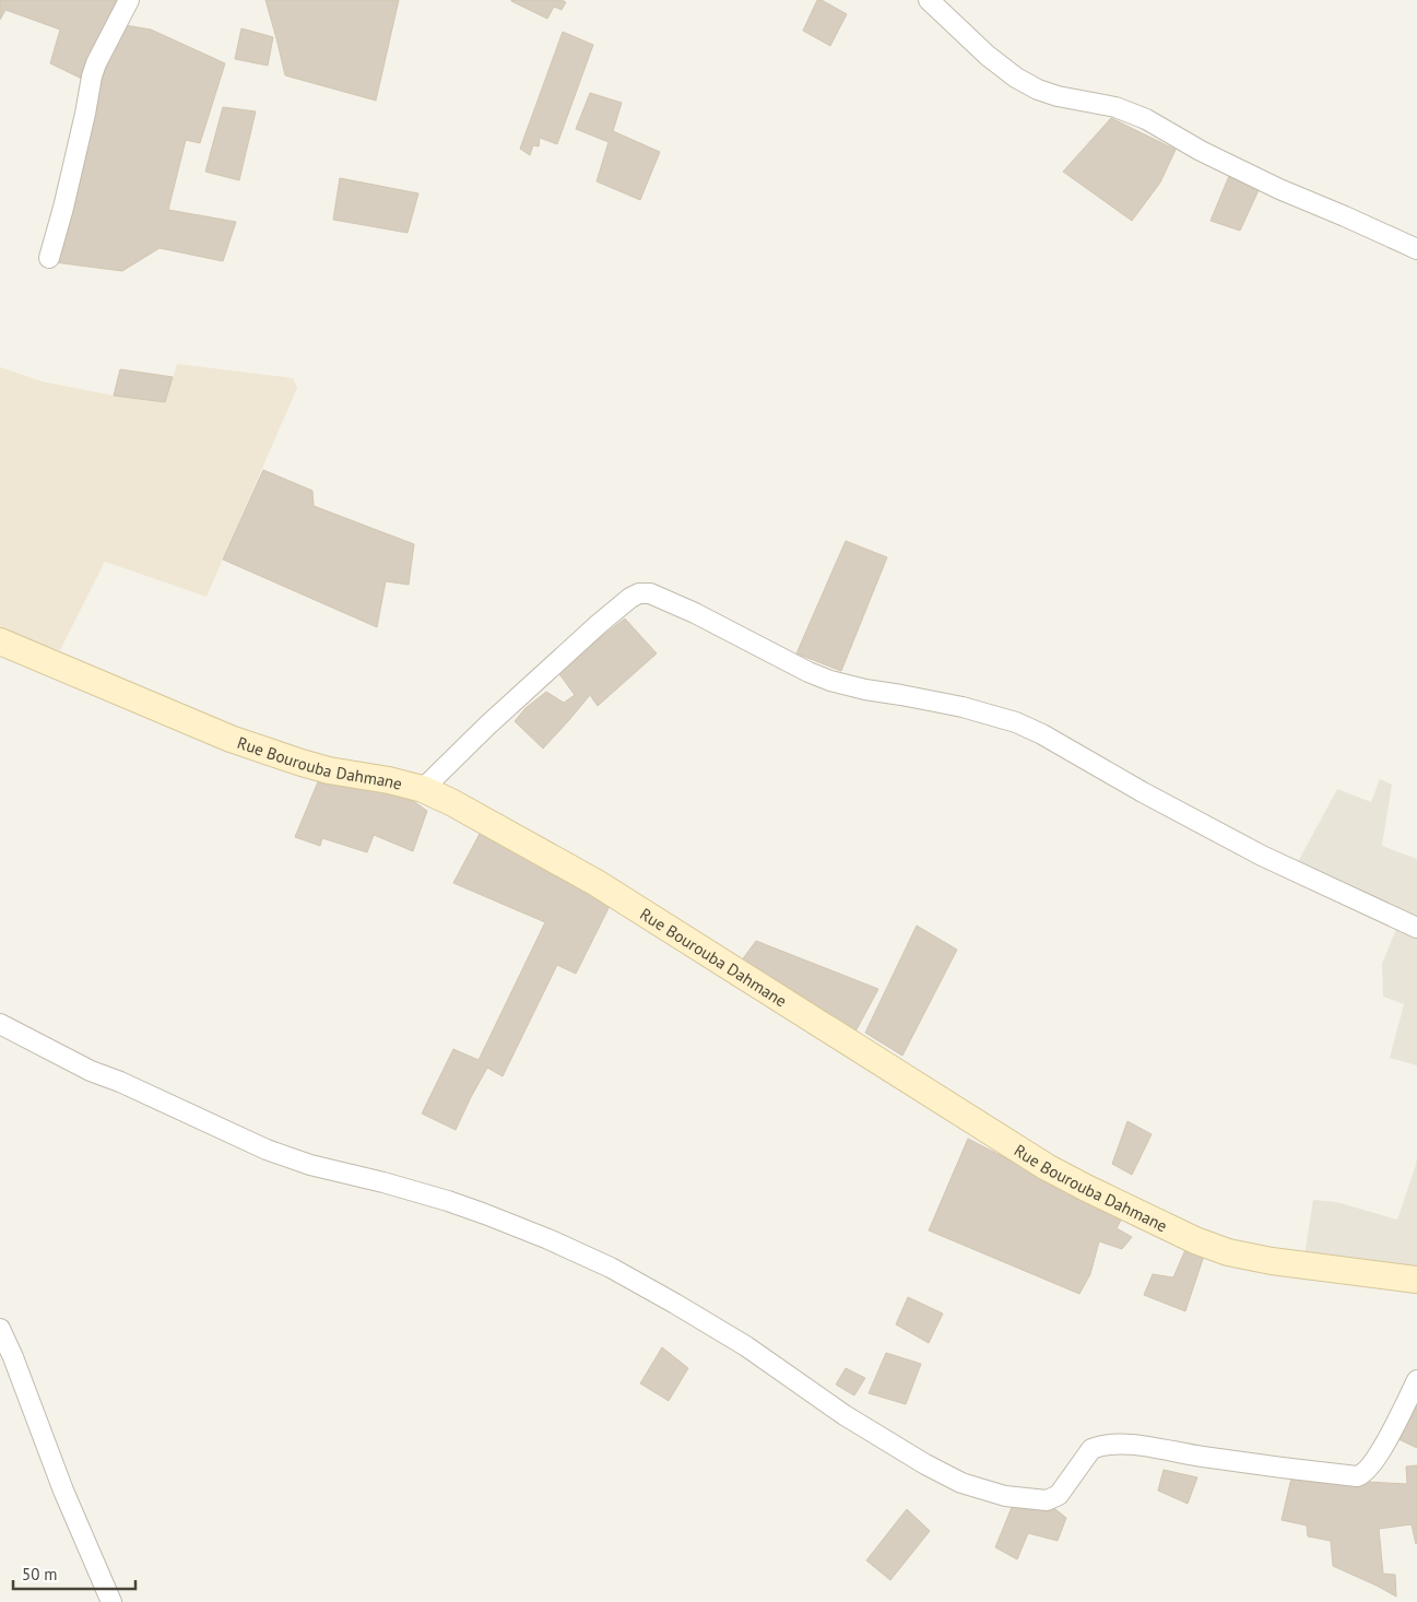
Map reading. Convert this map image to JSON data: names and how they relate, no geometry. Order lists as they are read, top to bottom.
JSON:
{
  "streets": {
    "street": ["Rue Bourouba Dahmane"]
  },
  "scale_bar": "50 m"
}
